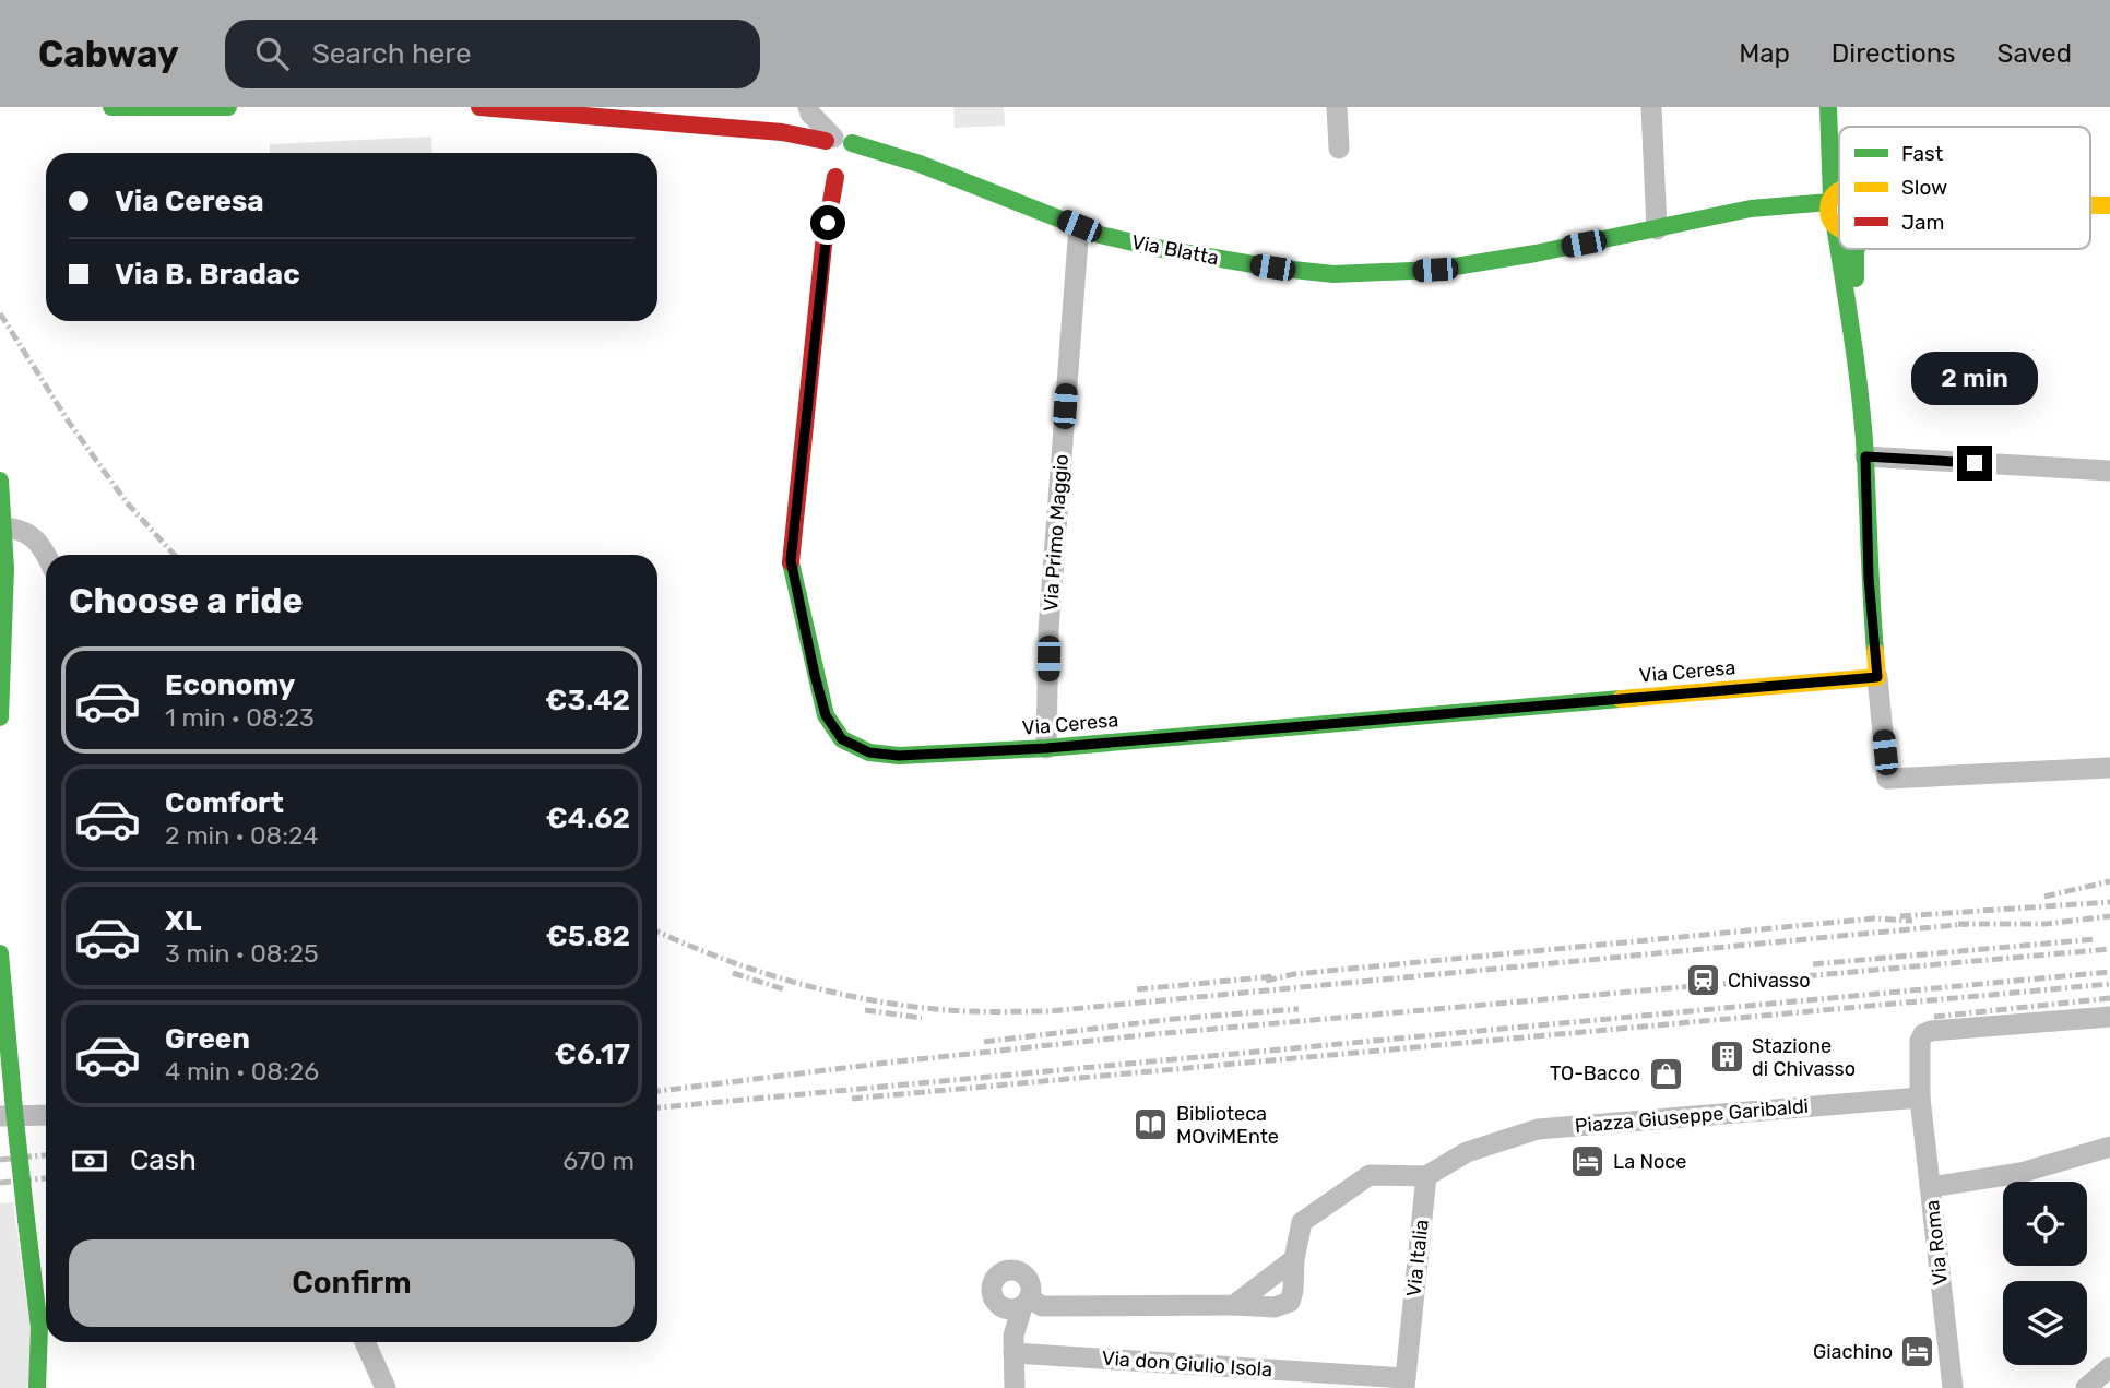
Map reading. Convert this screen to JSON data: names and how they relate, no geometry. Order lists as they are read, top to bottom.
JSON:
{
  "streets": {
    "street": [
      "Via Blatta",
      "Via Primo Maggio",
      "Via Ceresa",
      "Piazza Giuseppe Garibaldi",
      "Via Roma",
      "Via Italia",
      "Via don Giulio Isola"
    ]
  },
  "crossings": [
    ["Via Blatta", "Via Primo Maggio"],
    ["Via Blatta", "Via Ceresa"],
    ["Via Primo Maggio", "Via Ceresa"],
    ["Piazza Giuseppe Garibaldi", "Via Roma"],
    ["Piazza Giuseppe Garibaldi", "Via Italia"],
    ["Via Italia", "Via don Giulio Isola"]
  ],
  "places": {
    "station": ["Chivasso"],
    "building": ["Stazione di Chivasso"],
    "shop": ["TO-Bacco"],
    "library": ["Biblioteca MOviMEnte"],
    "hotel": ["La Noce", "Giachino"]
  },
  "legend": ["Fast", "Slow", "Jam"],
  "page": {
    "header": "Cabway",
    "search": "Search here",
    "nav": ["Map", "Directions", "Saved"],
    "banner": ["Via Ceresa", "Via B. Bradac"],
    "bubble": "2 min",
    "heading": "Choose a ride",
    "list": [
      {
        "name": "Economy",
        "note": "1 min · 08:23",
        "value": "€3.42"
      },
      {
        "name": "Comfort",
        "note": "2 min · 08:24",
        "value": "€4.62"
      },
      {
        "name": "XL",
        "note": "3 min · 08:25",
        "value": "€5.82"
      },
      {
        "name": "Green",
        "note": "4 min · 08:26",
        "value": "€6.17"
      }
    ],
    "pay": ["Cash", "670 m"],
    "buttons": "Confirm"
  }
}
